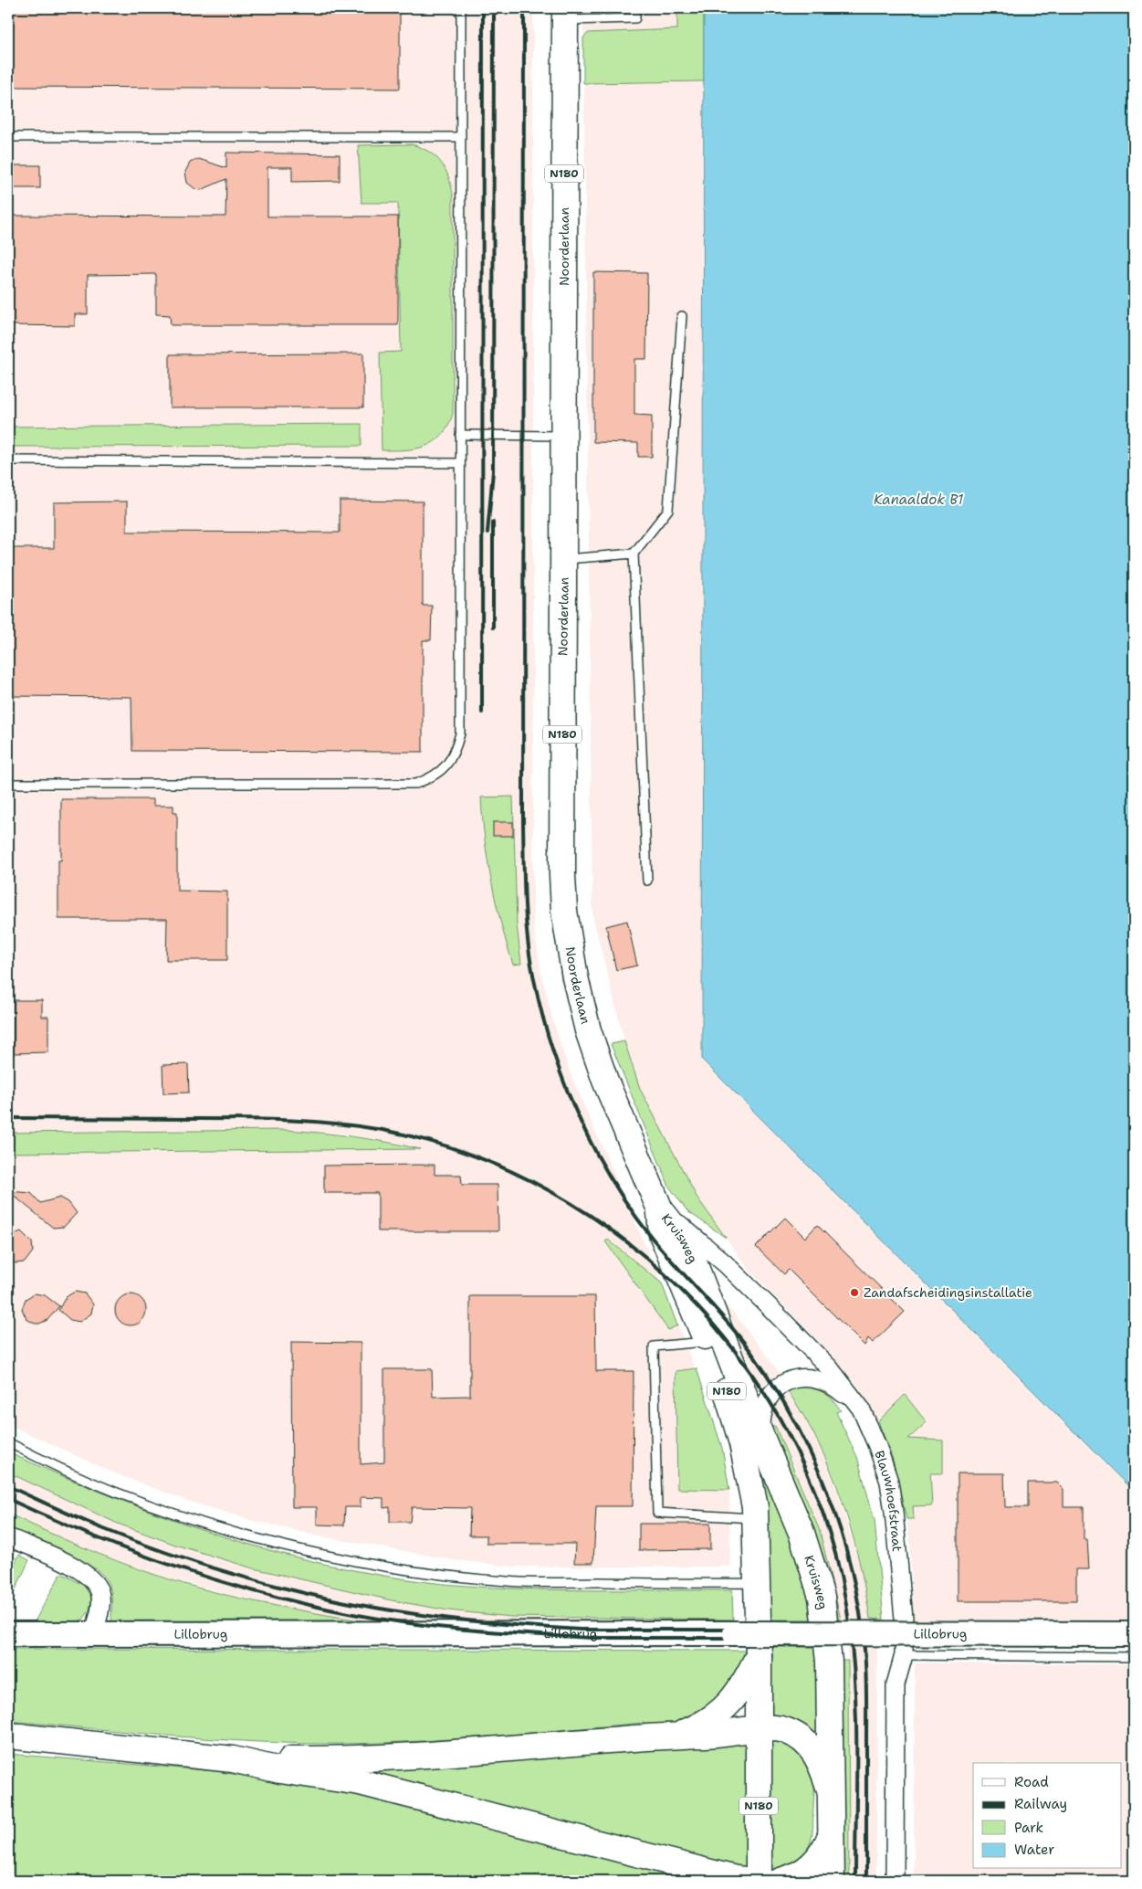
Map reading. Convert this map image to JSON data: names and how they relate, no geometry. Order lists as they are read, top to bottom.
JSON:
{
  "streets": {
    "main road": ["N180", "Noorderlaan", "Kruisweg"],
    "street": ["Blauwhoefstraat", "Lillobrug"]
  },
  "crossings": [
    ["Noorderlaan", "Kruisweg"],
    ["Noorderlaan", "Blauwhoefstraat"],
    ["Kruisweg", "Blauwhoefstraat"]
  ],
  "water": ["Kanaaldok B1"],
  "places": ["Zandafscheidingsinstallatie"],
  "legend": [
    "Road",
    "Railway",
    "Park",
    "Water"
  ]
}
